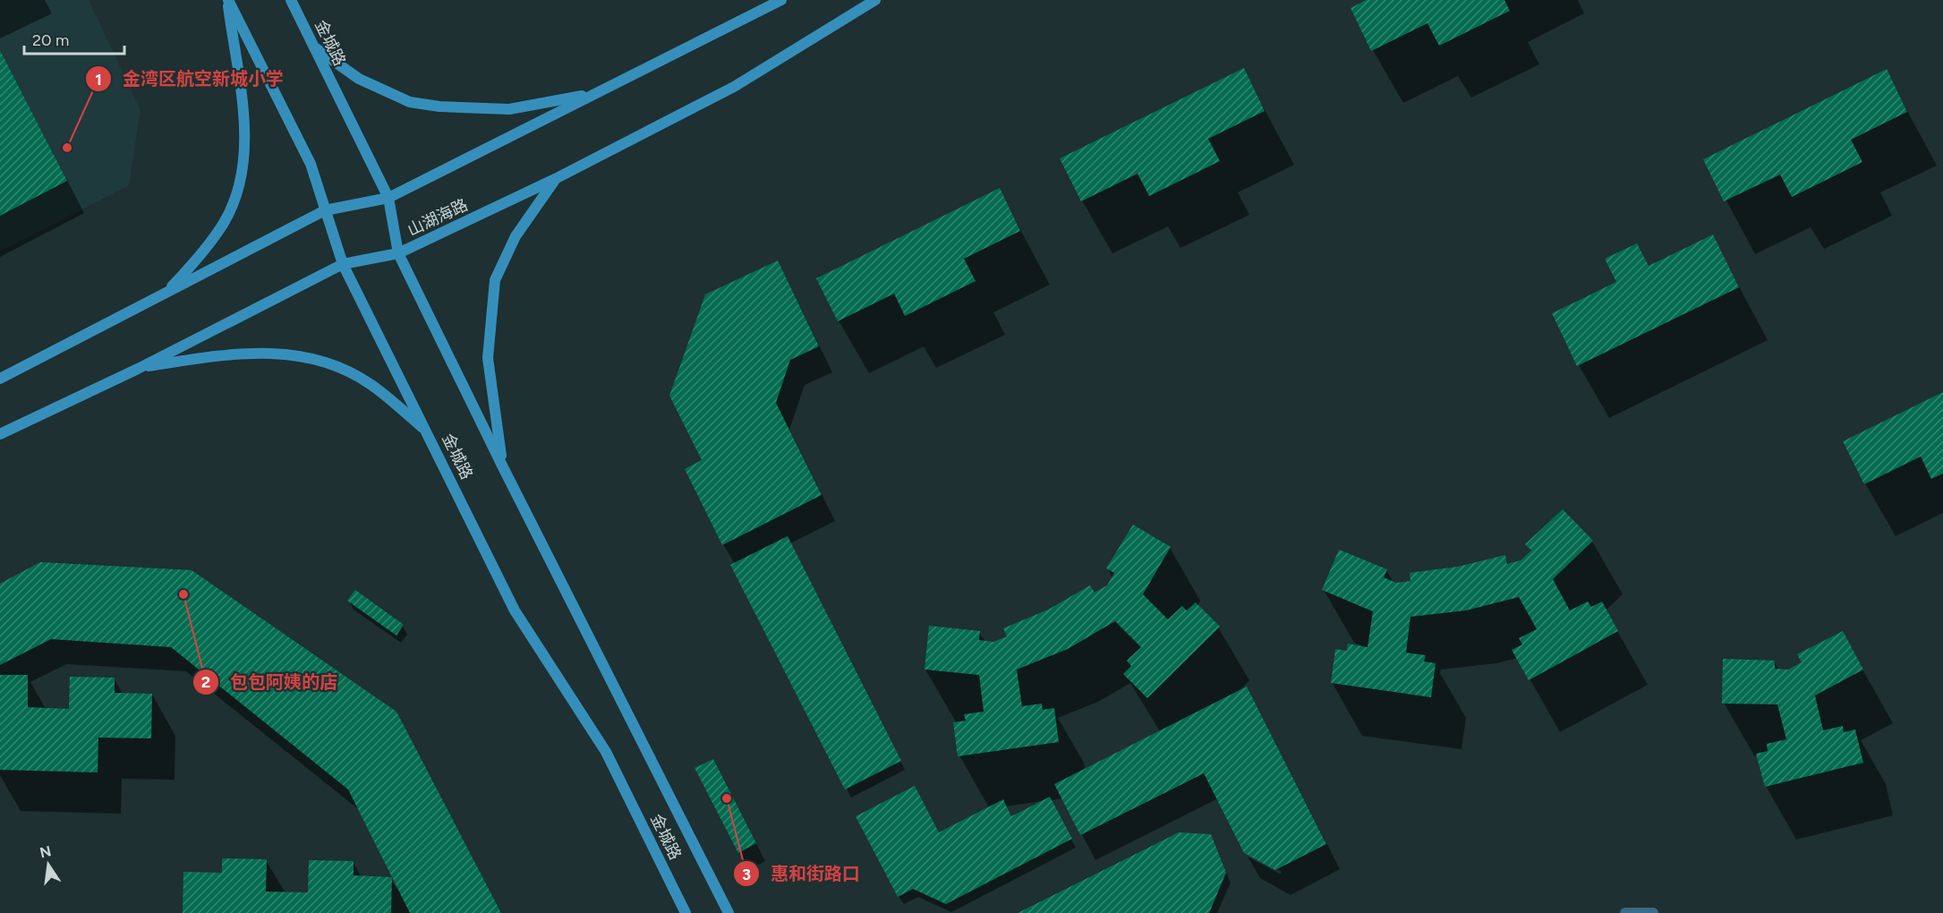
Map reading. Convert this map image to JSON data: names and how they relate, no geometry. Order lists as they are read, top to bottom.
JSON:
{
  "streets": {
    "street": ["金城路", "山湖海路"]
  },
  "crossings": [
    ["金城路", "山湖海路"]
  ],
  "places": ["金湾区航空新城小学", "包包阿姨的店", "惠和街路口"],
  "scale_bar": "20 m",
  "north": "top"
}
